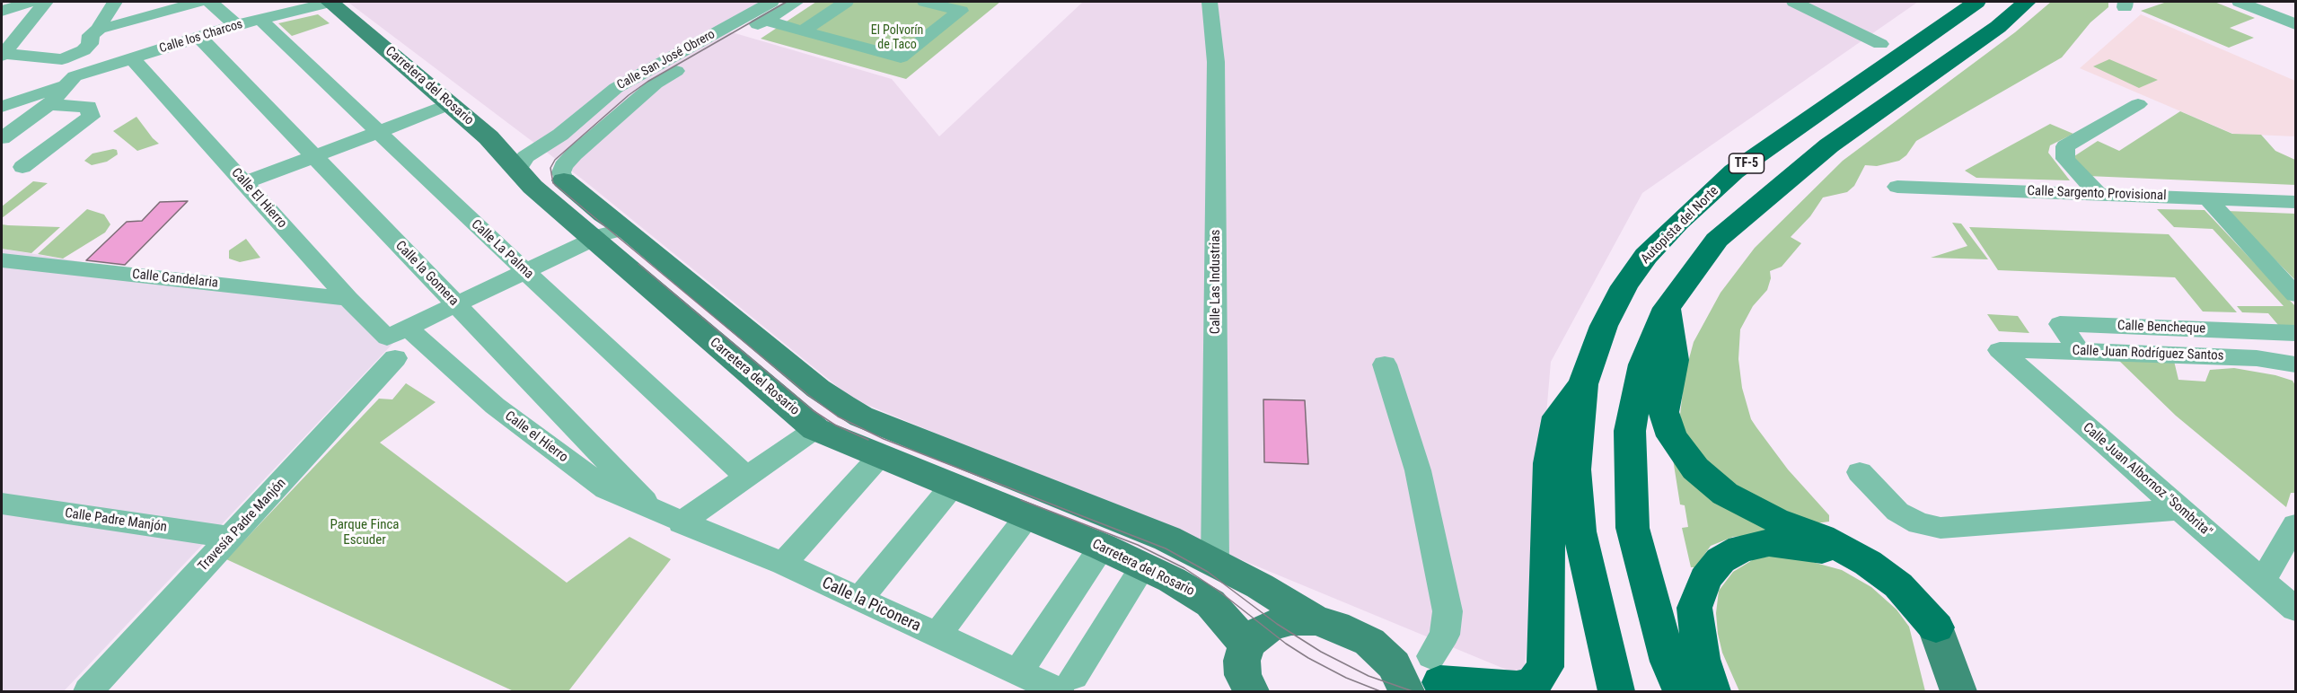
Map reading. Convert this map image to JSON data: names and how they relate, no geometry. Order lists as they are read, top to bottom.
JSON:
{
  "streets": {
    "highway": ["TF-5", "Autopista del Norte"],
    "main road": ["Carretera del Rosario"],
    "street": [
      "Calle los Charcos",
      "Calle San José Obrero",
      "Calle Sargento Provisional",
      "Calle El Hierro",
      "Calle La Palma",
      "Calle la Gomera",
      "Calle Candelaria",
      "Calle Las Industrias",
      "Calle Bencheque",
      "Calle Juan Rodríguez Santos",
      "Calle el Hierro",
      "Calle Juan Albornoz \"Sombrita\"",
      "Calle Padre Manjón",
      "Travesía Padre Manjón",
      "Calle la Piconera"
    ]
  },
  "crossings": [
    ["Calle los Charcos", "Carretera del Rosario"],
    ["Calle los Charcos", "Calle El Hierro"],
    ["Calle los Charcos", "Calle La Palma"],
    ["Calle los Charcos", "Calle la Gomera"],
    ["Calle San José Obrero", "Carretera del Rosario"],
    ["Calle El Hierro", "Calle Candelaria"],
    ["Calle El Hierro", "Calle el Hierro"],
    ["Calle El Hierro", "Travesía Padre Manjón"],
    ["Calle la Gomera", "Calle el Hierro"],
    ["Calle Bencheque", "Calle Juan Rodríguez Santos"],
    ["Calle Juan Rodríguez Santos", "Calle Juan Albornoz \"Sombrita\""],
    ["Calle el Hierro", "Travesía Padre Manjón"],
    ["Calle el Hierro", "Calle la Piconera"],
    ["Calle Padre Manjón", "Travesía Padre Manjón"]
  ],
  "parks": ["El Polvorín de Taco", "Parque Finca Escuder"]
}
